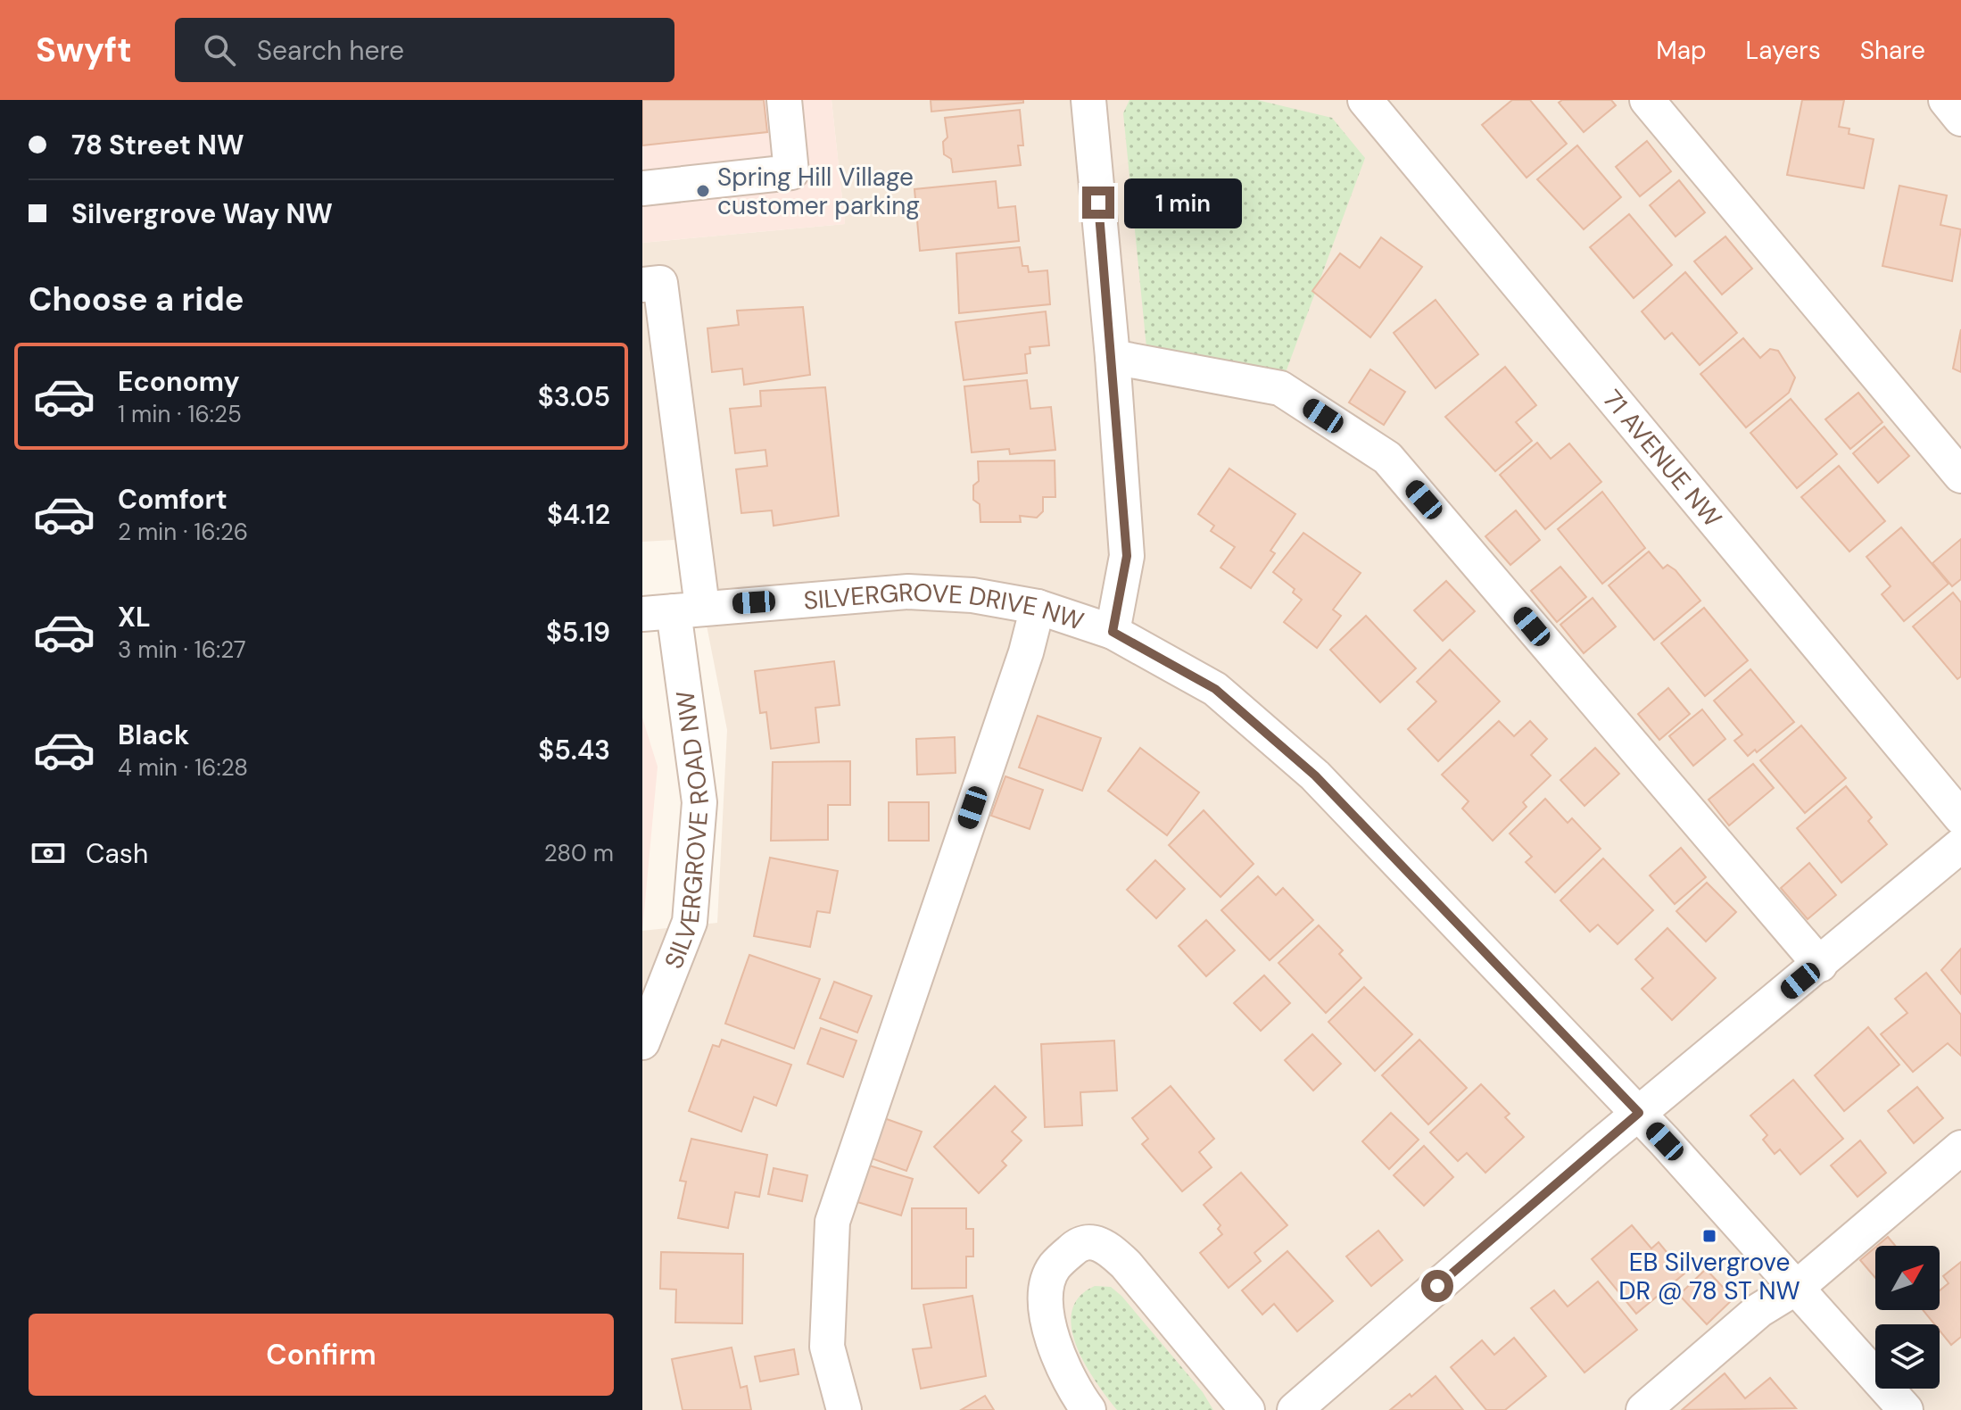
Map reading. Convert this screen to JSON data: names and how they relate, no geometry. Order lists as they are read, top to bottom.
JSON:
{
  "streets": {
    "street": ["71 AVENUE NW", "SILVERGROVE DRIVE NW", "SILVERGROVE ROAD NW"]
  },
  "crossings": [
    ["SILVERGROVE DRIVE NW", "SILVERGROVE ROAD NW"]
  ],
  "places": {
    "other": ["Spring Hill Village customer parking"],
    "transit": ["EB Silvergrove DR @ 78 ST NW"]
  },
  "north": "top right",
  "page": {
    "header": "Swyft",
    "search": "Search here",
    "nav": ["Map", "Layers", "Share"],
    "banner": ["78 Street NW", "Silvergrove Way NW"],
    "bubble": "1 min",
    "heading": "Choose a ride",
    "list": [
      {
        "name": "Economy",
        "note": "1 min · 16:25",
        "value": "$3.05"
      },
      {
        "name": "Comfort",
        "note": "2 min · 16:26",
        "value": "$4.12"
      },
      {
        "name": "XL",
        "note": "3 min · 16:27",
        "value": "$5.19"
      },
      {
        "name": "Black",
        "note": "4 min · 16:28",
        "value": "$5.43"
      }
    ],
    "pay": ["Cash", "280 m"],
    "buttons": "Confirm"
  }
}
